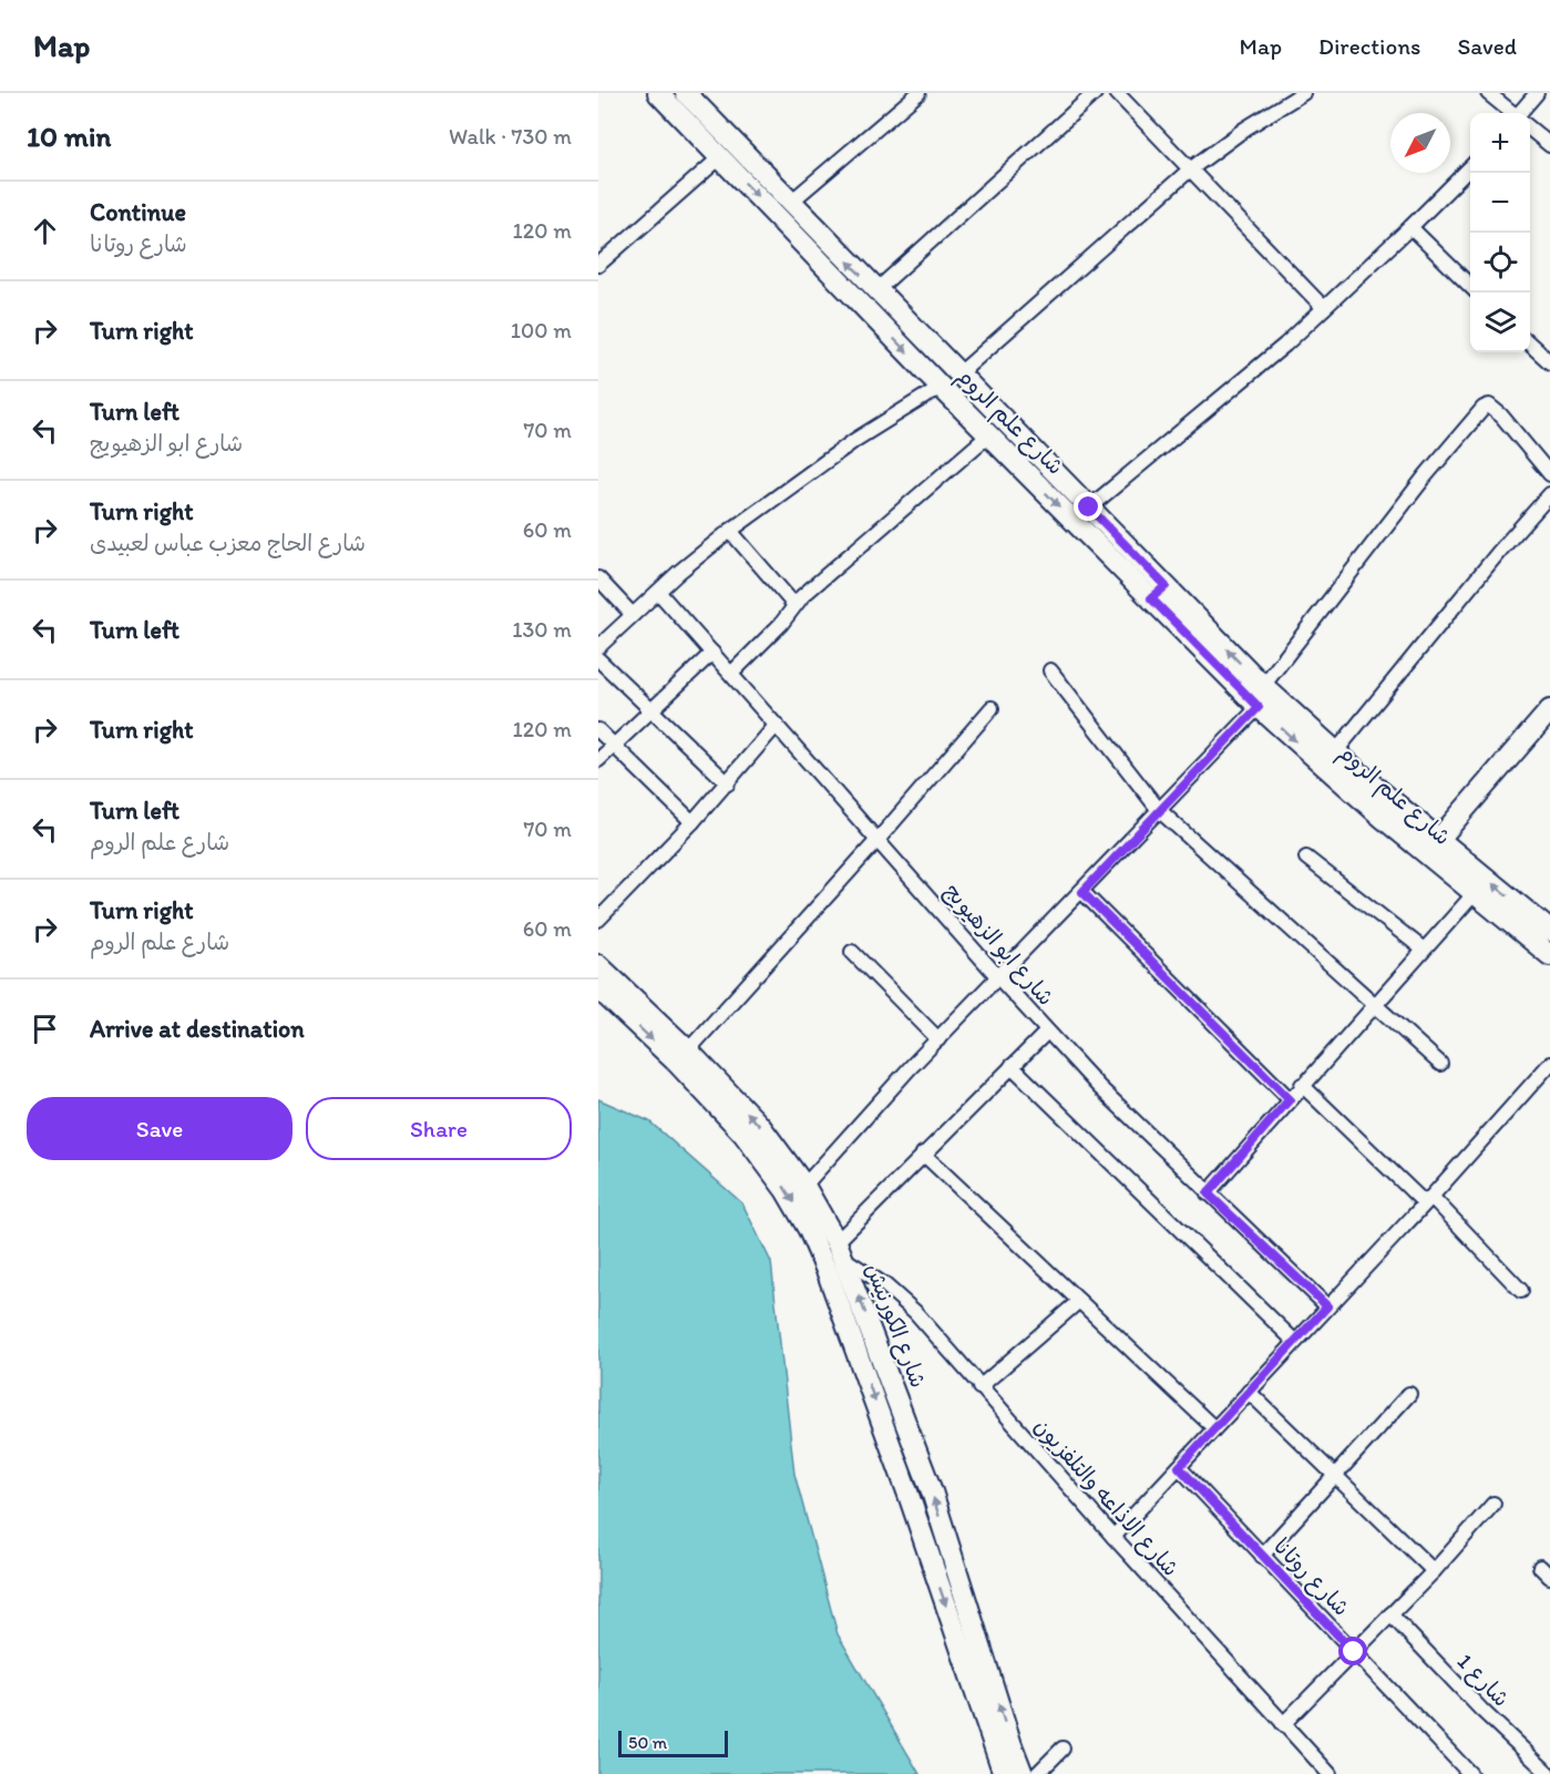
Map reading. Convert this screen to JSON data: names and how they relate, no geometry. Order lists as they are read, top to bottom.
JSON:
{
  "streets": {
    "street": [
      "شارع علم الروم",
      "شارع ابو الزهيويج",
      "شارع الكورنيش",
      "شارع الاذاعه والتلفزيون",
      "شارع روتانا",
      "شارع 1"
    ]
  },
  "crossings": [
    ["شارع الكورنيش", "شارع الاذاعه والتلفزيون"]
  ],
  "scale_bar": "50 m",
  "north": "bottom left",
  "page": {
    "header": "Map",
    "nav": ["Map", "Directions", "Saved"],
    "heading": ["10 min", "Walk · 730 m"],
    "map_buttons": ["+", "−"],
    "list": [
      ["Continue", "شارع روتانا", "120 m"],
      ["Turn right", "100 m"],
      ["Turn left", "شارع ابو الزهيويج", "70 m"],
      ["Turn right", "شارع الحاج معزب عباس لعبيدى", "60 m"],
      ["Turn left", "130 m"],
      ["Turn right", "120 m"],
      ["Turn left", "شارع علم الروم", "70 m"],
      ["Turn right", "شارع علم الروم", "60 m"],
      "Arrive at destination"
    ],
    "buttons": ["Save", "Share"],
    "scale": "50 m"
  }
}
